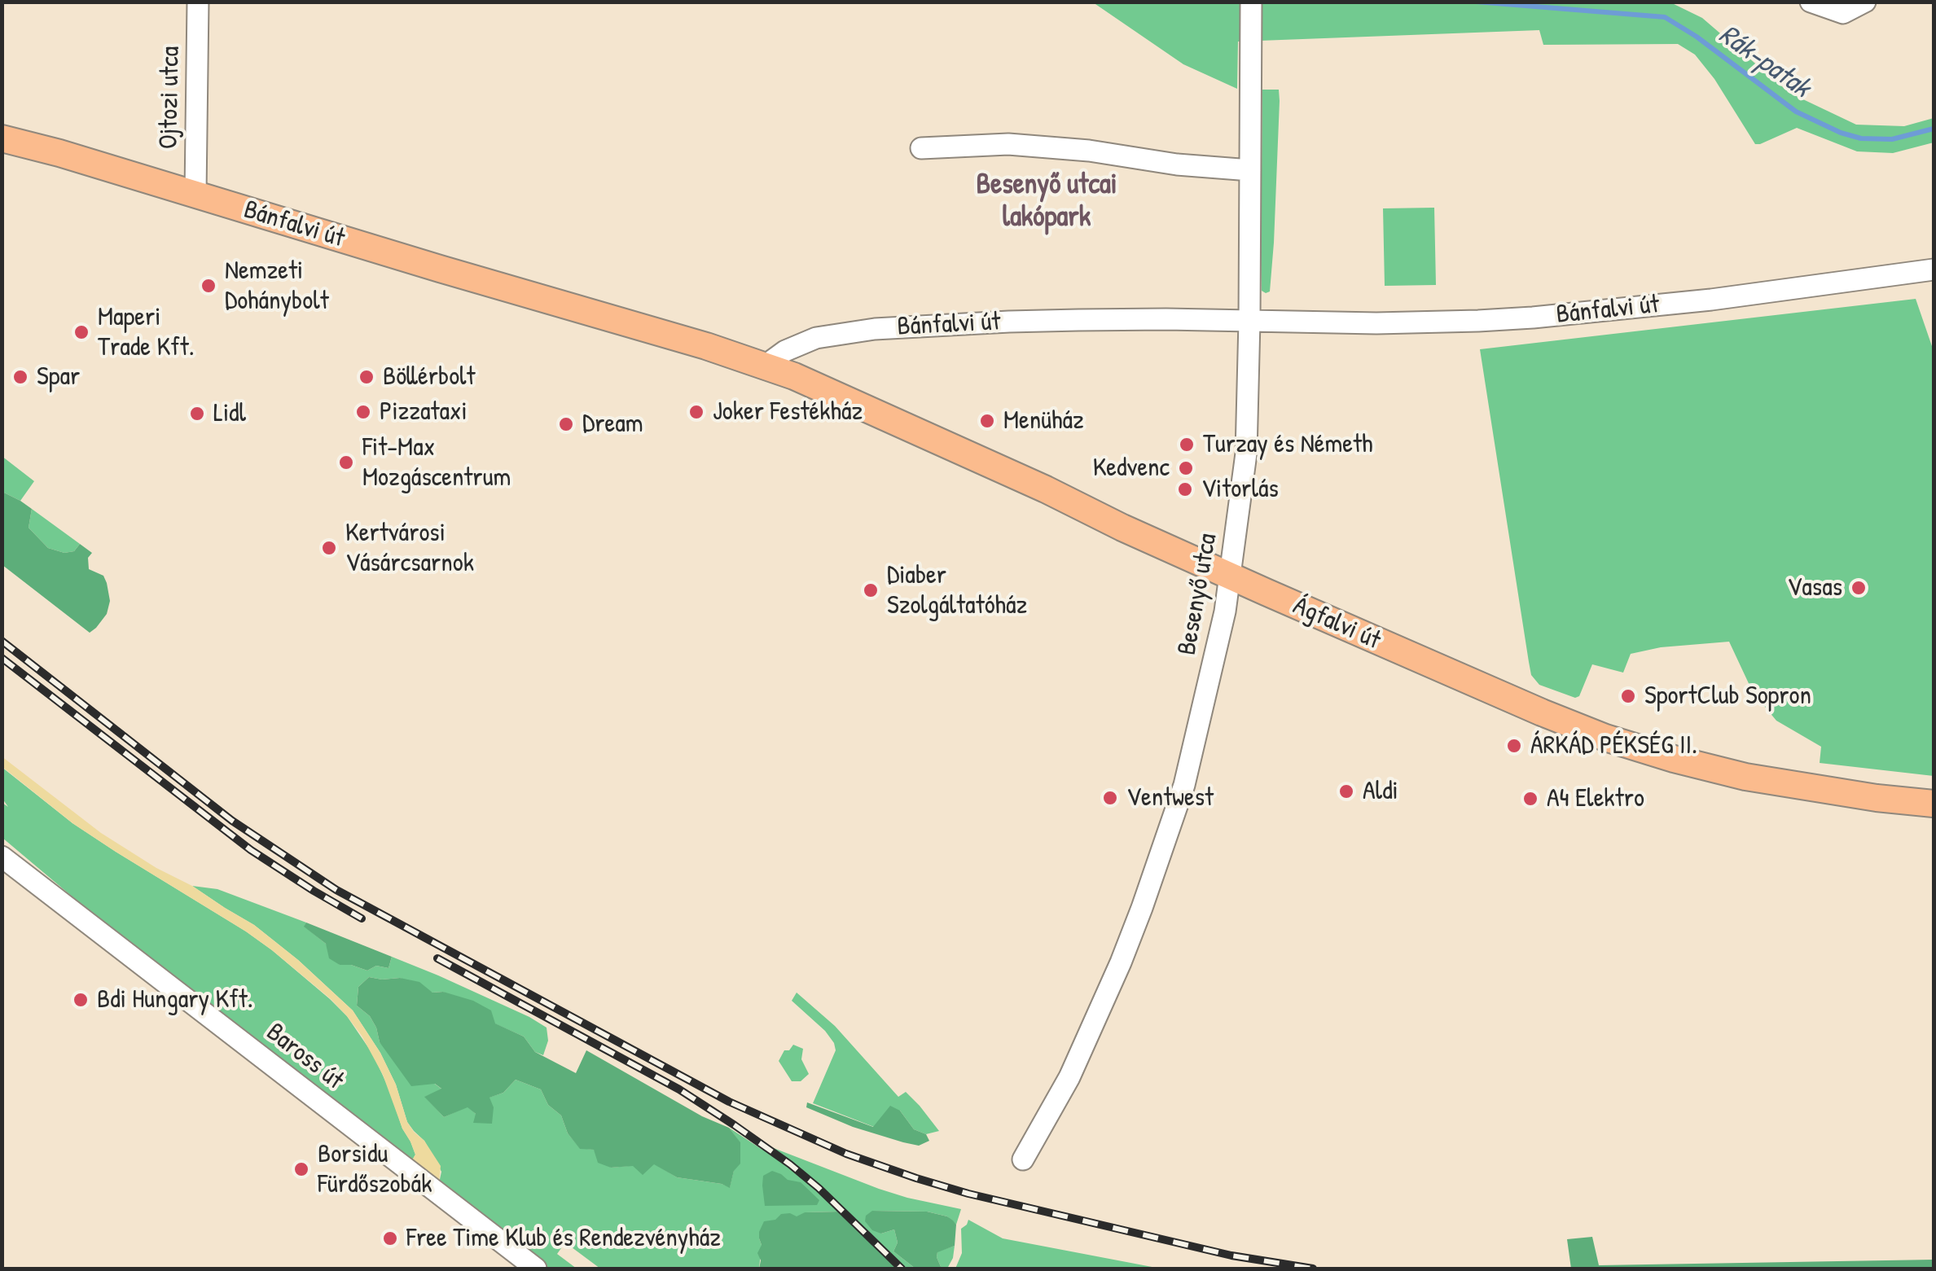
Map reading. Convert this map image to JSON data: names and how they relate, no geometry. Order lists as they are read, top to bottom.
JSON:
{
  "streets": {
    "main road": ["Bánfalvi út", "Ágfalvi út"],
    "street": ["Ojtozi utca", "Besenyő utca", "Baross út"]
  },
  "crossings": [
    ["Ojtozi utca", "Bánfalvi út"],
    ["Bánfalvi út", "Besenyő utca"],
    ["Bánfalvi út", "Ágfalvi út"],
    ["Besenyő utca", "Ágfalvi út"]
  ],
  "districts": ["Besenyő utcai lakópark"],
  "water": ["Rák-patak"],
  "places": [
    "Nemzeti Dohánybolt",
    "Maperi Trade Kft.",
    "Spar",
    "Böllérbolt",
    "Pizzataxi",
    "Joker Festékház",
    "Lidl",
    "Menüház",
    "Dream",
    "Turzay és Németh",
    "Fit-Max Mozgáscentrum",
    "Kedvenc",
    "Vitorlás",
    "Kertvárosi Vásárcsarnok",
    "Vasas",
    "Diaber Szolgáltatóház",
    "SportClub Sopron",
    "ÁRKÁD PÉKSÉG II.",
    "Aldi",
    "Ventwest",
    "A4 Elektro",
    "Bdi Hungary Kft.",
    "Borsidu Fürdőszobák",
    "Free Time Klub és Rendezvényház"
  ]
}
